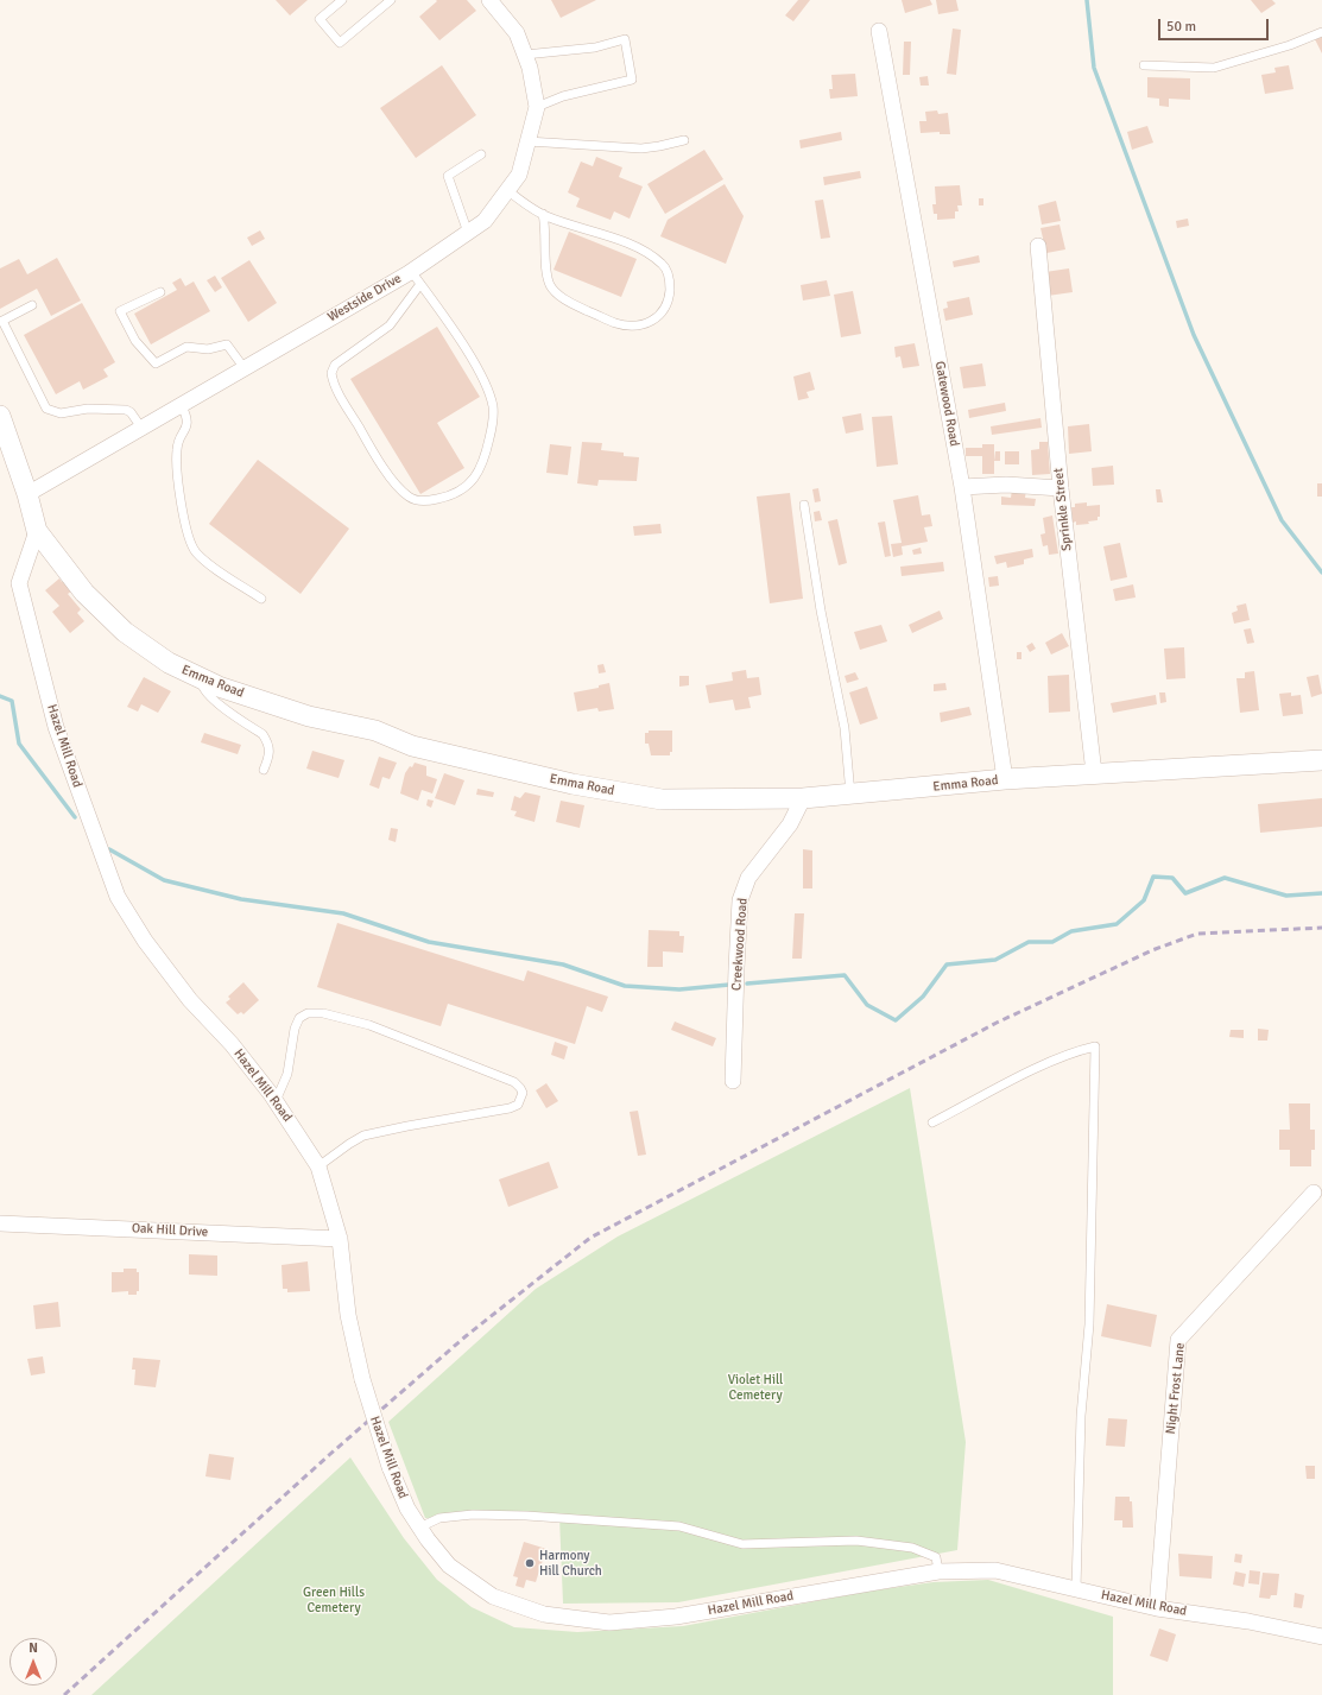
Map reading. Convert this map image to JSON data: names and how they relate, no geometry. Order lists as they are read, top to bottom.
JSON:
{
  "streets": {
    "street": [
      "Westside Drive",
      "Gatewood Road",
      "Sprinkle Street",
      "Emma Road",
      "Hazel Mill Road",
      "Creekwood Road",
      "Oak Hill Drive",
      "Night Frost Lane"
    ]
  },
  "crossings": [
    ["Westside Drive", "Emma Road"],
    ["Gatewood Road", "Emma Road"],
    ["Sprinkle Street", "Emma Road"],
    ["Emma Road", "Hazel Mill Road"],
    ["Emma Road", "Creekwood Road"],
    ["Hazel Mill Road", "Oak Hill Drive"],
    ["Hazel Mill Road", "Night Frost Lane"]
  ],
  "parks": ["Violet Hill Cemetery", "Green Hills Cemetery"],
  "places": ["Harmony Hill Church"],
  "scale_bar": "50 m",
  "north": "top"
}
